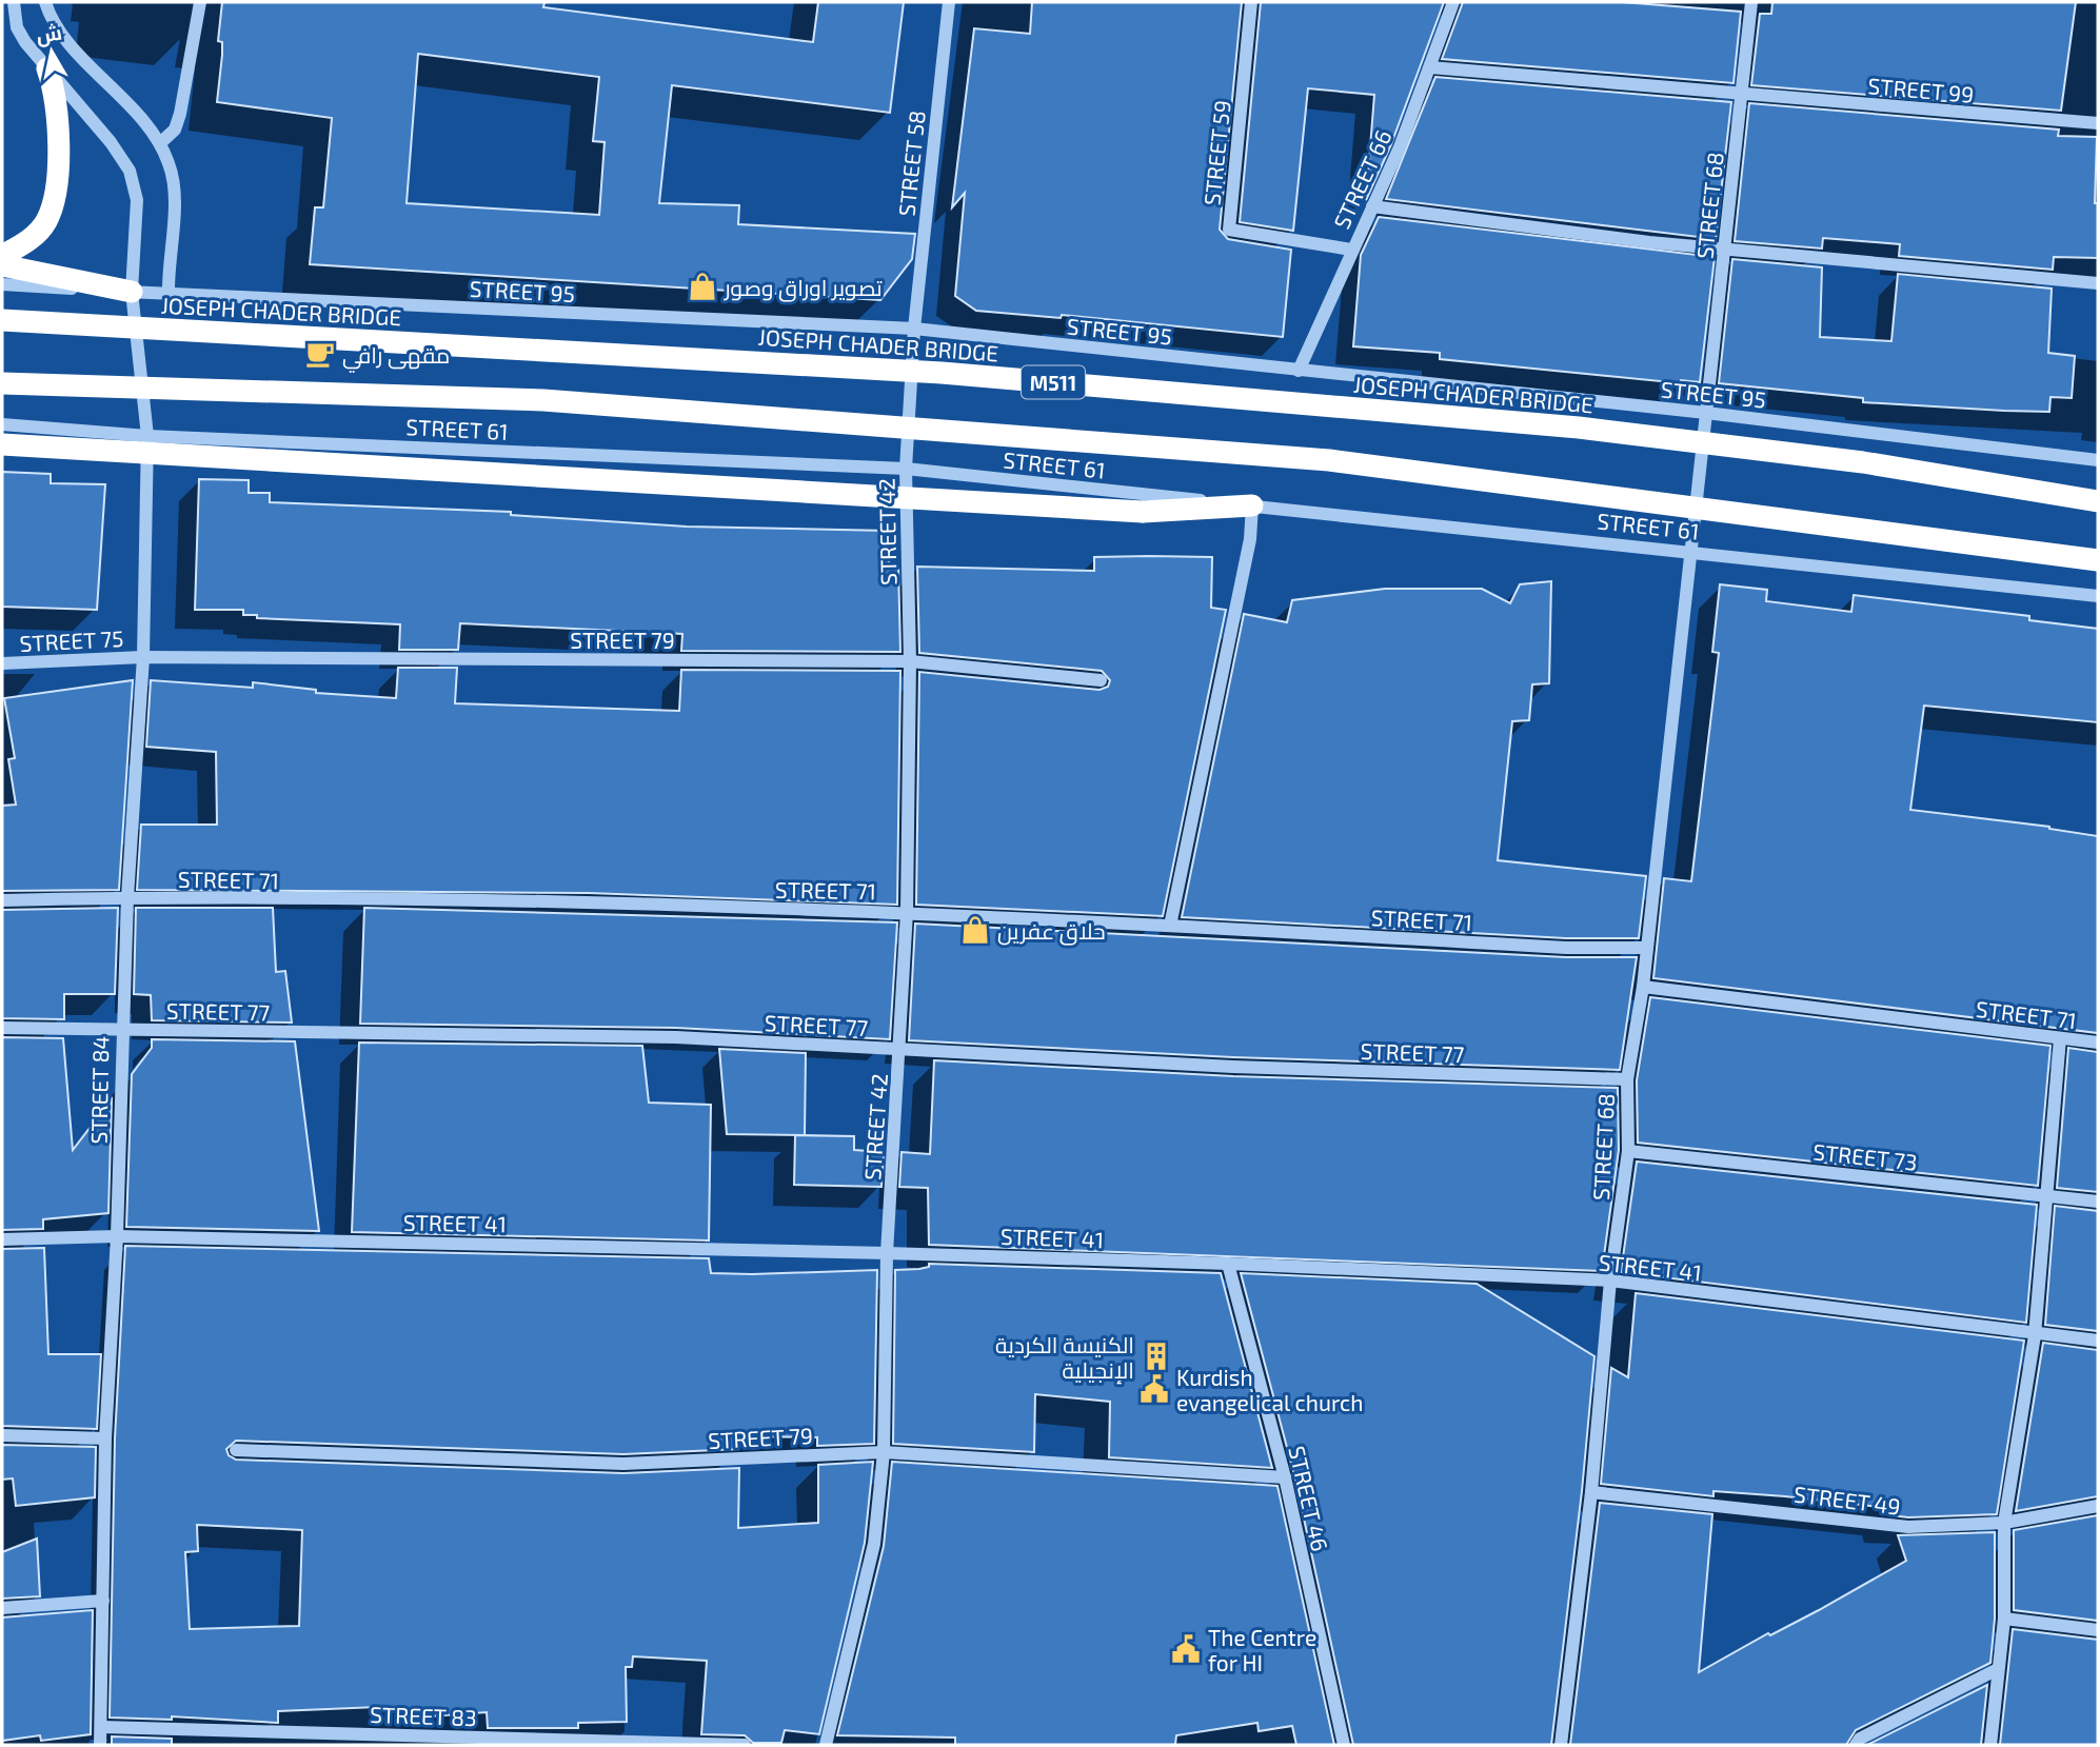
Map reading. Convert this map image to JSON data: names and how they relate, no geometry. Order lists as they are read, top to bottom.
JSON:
{
  "streets": {
    "highway": ["JOSEPH CHADER BRIDGE", "M511"],
    "street": [
      "STREET 99",
      "STREET 59",
      "STREET 58",
      "STREET 66",
      "STREET 68",
      "STREET 95",
      "STREET 61",
      "STREET 42",
      "STREET 79",
      "STREET 75",
      "STREET 71",
      "STREET 77",
      "STREET 84",
      "STREET 73",
      "STREET 41",
      "STREET 46",
      "STREET 49",
      "STREET 83"
    ]
  },
  "crossings": [
    ["STREET 99", "STREET 66"],
    ["STREET 99", "STREET 68"],
    ["STREET 59", "STREET 66"],
    ["STREET 58", "STREET 95"],
    ["STREET 58", "STREET 42"],
    ["STREET 66", "STREET 95"],
    ["STREET 68", "STREET 95"],
    ["STREET 68", "STREET 61"],
    ["STREET 68", "STREET 71"],
    ["STREET 68", "STREET 77"],
    ["STREET 68", "STREET 73"],
    ["STREET 68", "STREET 41"],
    ["STREET 68", "STREET 49"],
    ["STREET 95", "STREET 42"],
    ["STREET 95", "STREET 84"],
    ["STREET 61", "STREET 42"],
    ["STREET 61", "STREET 84"],
    ["STREET 42", "STREET 79"],
    ["STREET 42", "STREET 71"],
    ["STREET 42", "STREET 77"],
    ["STREET 42", "STREET 41"],
    ["STREET 79", "STREET 75"],
    ["STREET 79", "STREET 84"],
    ["STREET 79", "STREET 46"],
    ["STREET 75", "STREET 84"],
    ["STREET 71", "STREET 84"],
    ["STREET 77", "STREET 84"],
    ["STREET 84", "STREET 41"],
    ["STREET 84", "STREET 83"],
    ["STREET 41", "STREET 46"]
  ],
  "places": {
    "shop": ["تصوير اوراق وصور", "حلاق عفرين"],
    "cafe": ["مقهى رافي"],
    "building": ["الكنيسة الكردية الإنجيلية"],
    "public building": ["Kurdish evangelical church", "The Centre for HI"]
  },
  "north": "top"
}
